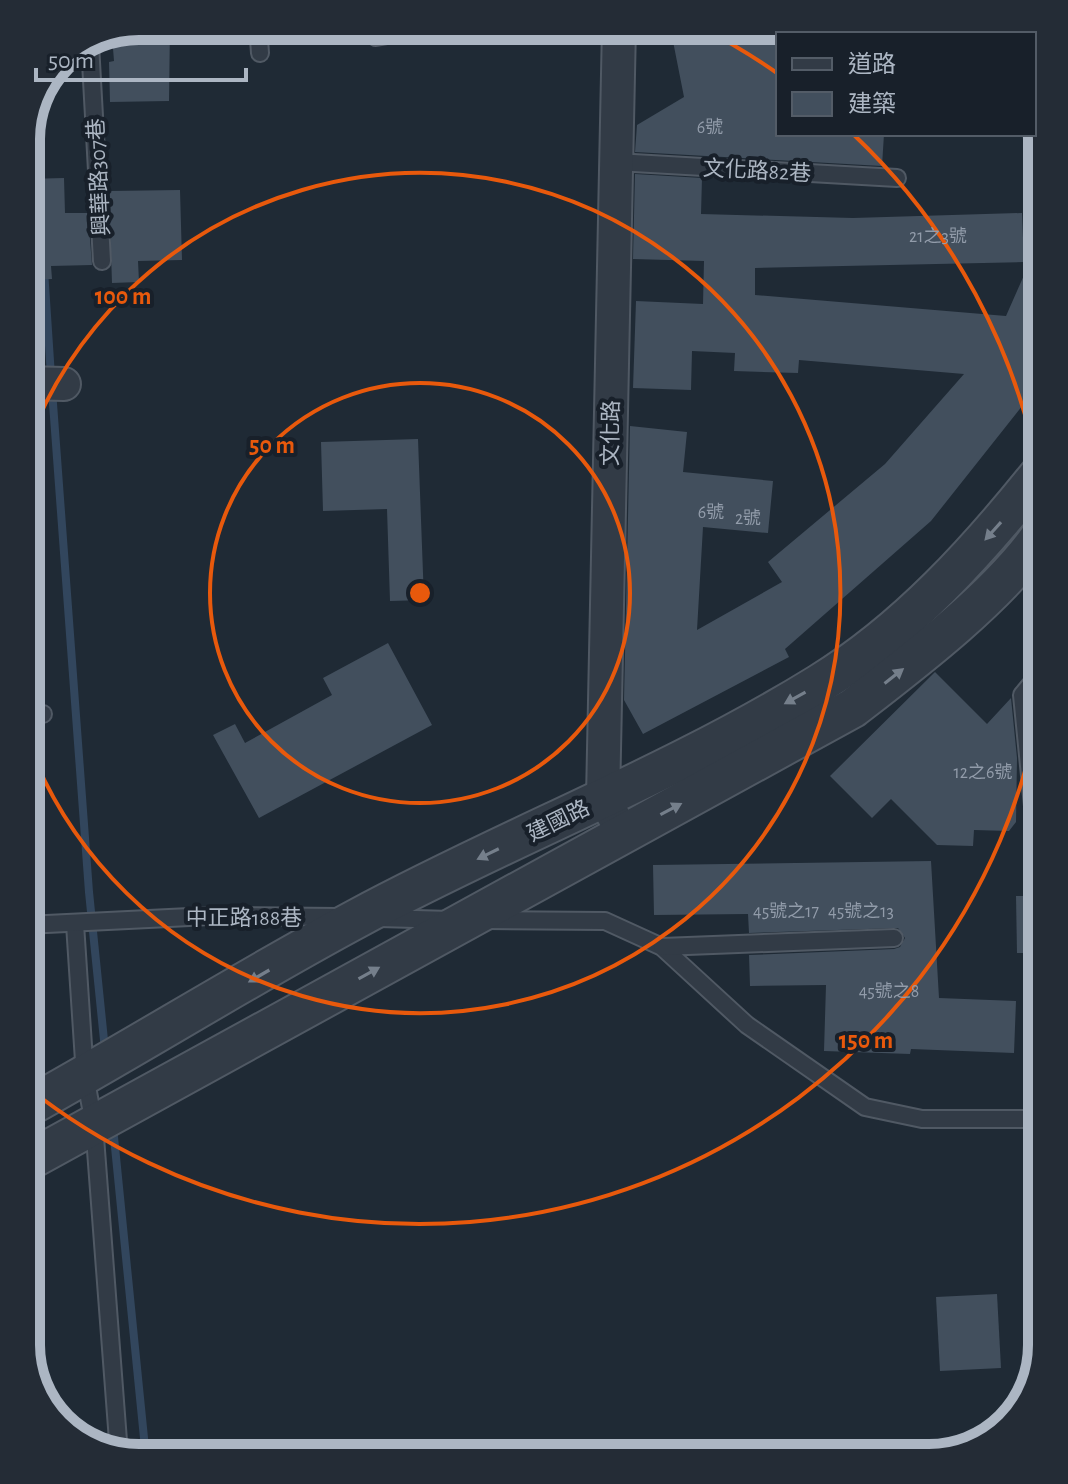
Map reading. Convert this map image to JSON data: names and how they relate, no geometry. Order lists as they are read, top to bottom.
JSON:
{
  "streets": {
    "street": ["文化路", "建國路"],
    "lane": ["文化路82巷", "興華路307巷", "中正路188巷"]
  },
  "crossings": [
    ["文化路82巷", "文化路"],
    ["文化路", "建國路"],
    ["建國路", "中正路188巷"]
  ],
  "house_numbers": [
    "6號",
    "21之3號",
    "6號",
    "2號",
    "12之6號",
    "45號之17",
    "45號之13",
    "45號之8"
  ],
  "legend": ["道路", "建築"],
  "scale_bar": "50 m",
  "rings": ["100 m", "50 m", "150 m"]
}
